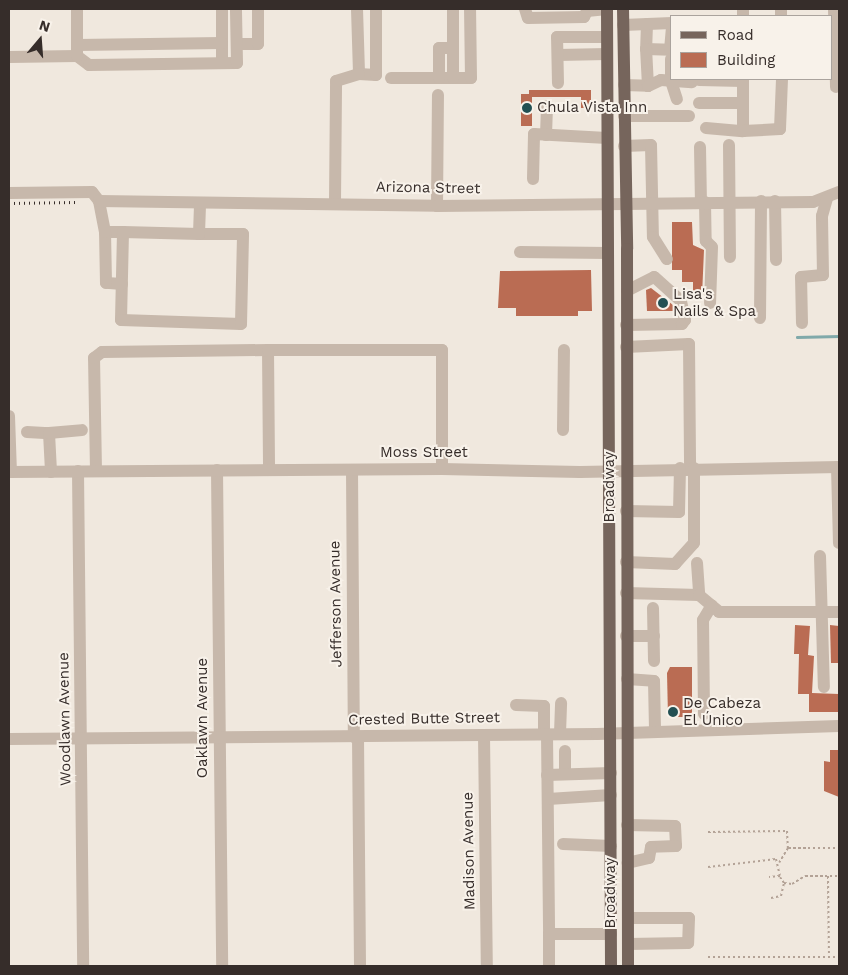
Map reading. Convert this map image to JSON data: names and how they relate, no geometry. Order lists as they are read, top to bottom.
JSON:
{
  "streets": {
    "main road": ["Broadway"],
    "street": [
      "Arizona Street",
      "Moss Street",
      "Jefferson Avenue",
      "Oaklawn Avenue",
      "Woodlawn Avenue",
      "Crested Butte Street",
      "Madison Avenue"
    ]
  },
  "crossings": [
    ["Arizona Street", "Broadway"],
    ["Moss Street", "Broadway"],
    ["Moss Street", "Jefferson Avenue"],
    ["Moss Street", "Oaklawn Avenue"],
    ["Moss Street", "Woodlawn Avenue"],
    ["Broadway", "Crested Butte Street"],
    ["Jefferson Avenue", "Crested Butte Street"],
    ["Oaklawn Avenue", "Crested Butte Street"],
    ["Woodlawn Avenue", "Crested Butte Street"],
    ["Crested Butte Street", "Madison Avenue"]
  ],
  "places": ["Chula Vista Inn", "Lisa's Nails & Spa", "De Cabeza El Único"],
  "legend": ["Road", "Building"],
  "north": "top"
}
